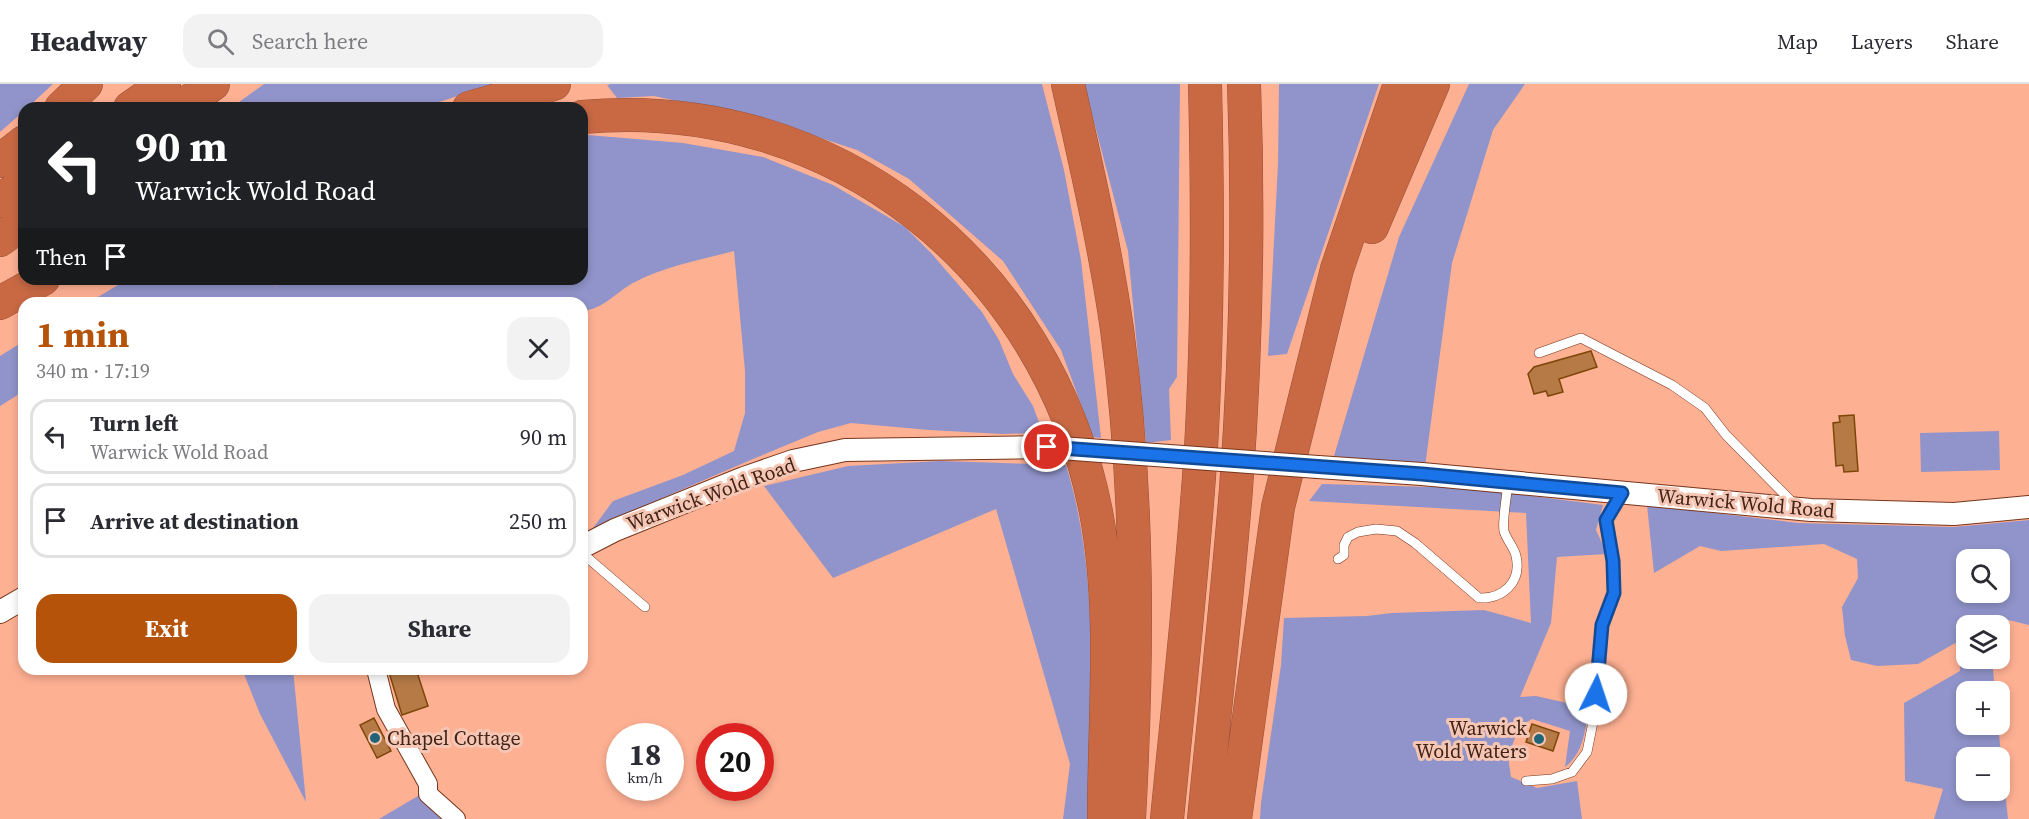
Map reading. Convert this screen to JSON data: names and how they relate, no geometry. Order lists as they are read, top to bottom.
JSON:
{
  "streets": {
    "street": ["Warwick Wold Road"]
  },
  "places": ["Chapel Cottage", "Warwick Wold Waters"],
  "page": {
    "header": "Headway",
    "search": "Search here",
    "nav": ["Map", "Layers", "Share"],
    "turn": ["90 m", "Warwick Wold Road"],
    "then": "Then",
    "heading": ["1 min", "340 m · 17:19"],
    "list": [
      {
        "name": "Turn left",
        "note": "Warwick Wold Road",
        "value": "90 m"
      },
      {
        "name": "Arrive at destination",
        "value": "250 m"
      }
    ],
    "map_buttons": ["+", "−"],
    "buttons": ["Exit", "Share"],
    "speed": "18 km/h",
    "limit": "20"
  }
}
